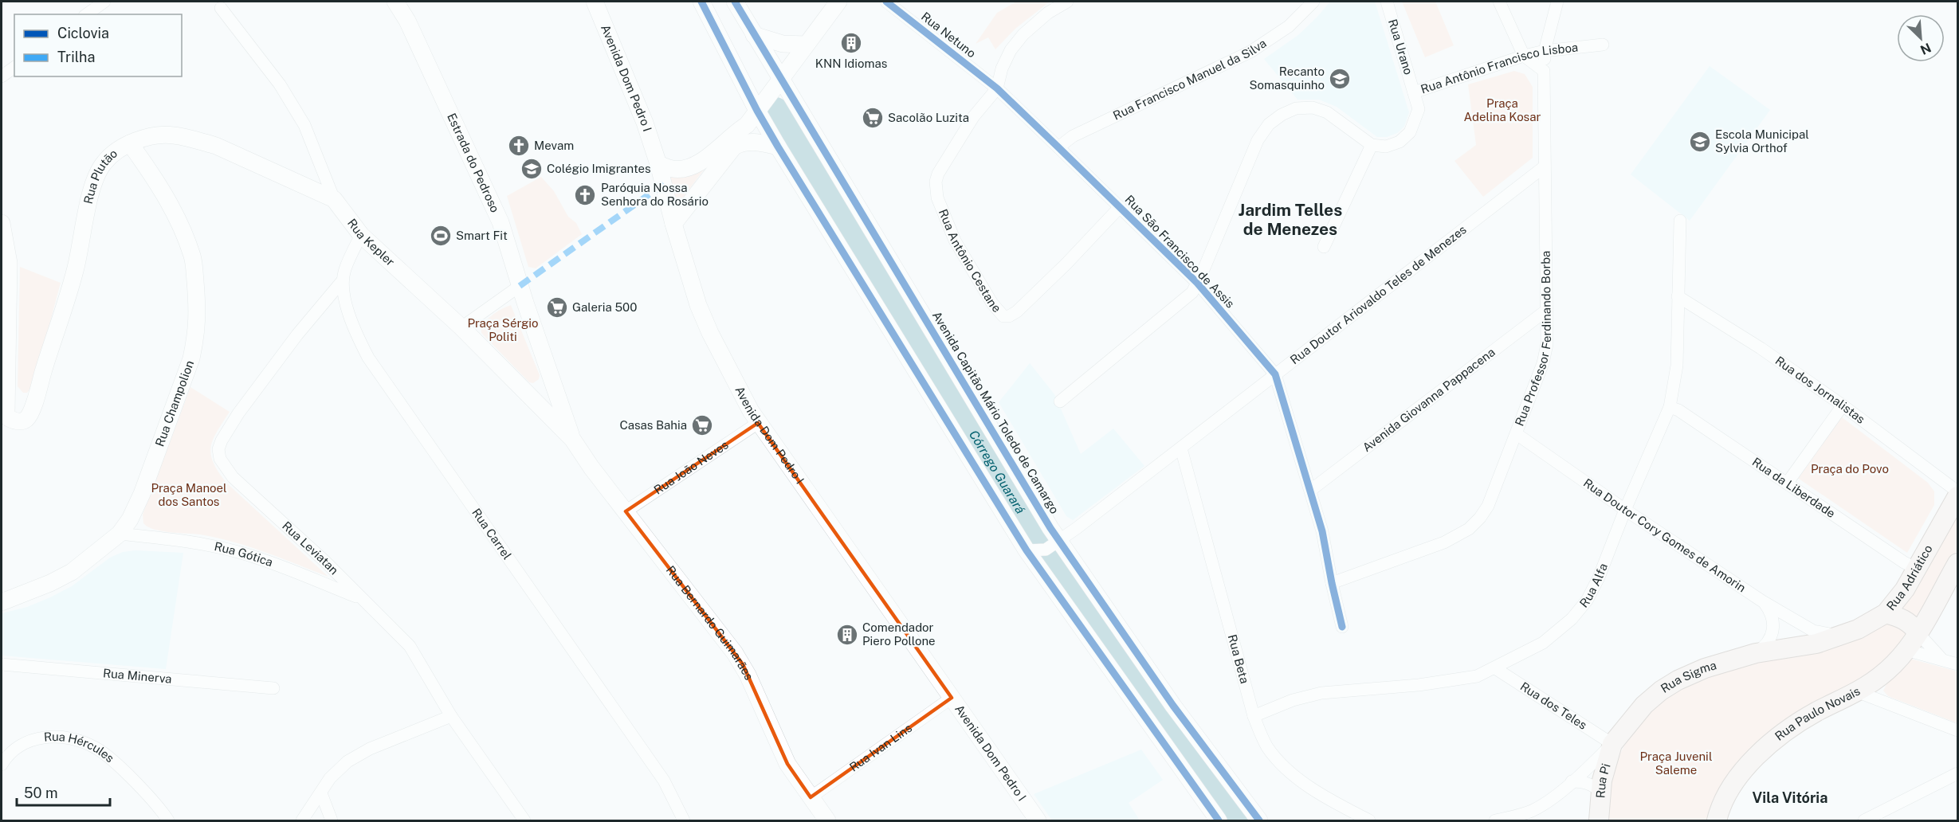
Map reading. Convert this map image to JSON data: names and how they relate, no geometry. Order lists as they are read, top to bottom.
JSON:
{
  "streets": {
    "main road": [
      "Avenida Dom Pedro I",
      "Estrada do Pedroso",
      "Rua Plutão",
      "Rua Kepler",
      "Rua Champolion",
      "Avenida Capitão Mário Toledo de Camargo",
      "Rua Adriático",
      "Rua Bernardo Guimarães",
      "Rua Sigma",
      "Rua Paulo Novais",
      "Rua Pi"
    ],
    "street": [
      "Rua Netuno",
      "Rua Urano",
      "Rua Antônio Francisco Lisboa",
      "Rua Francisco Manuel da Silva",
      "Rua São Francisco de Assis",
      "Rua Antônio Cestane",
      "Rua Doutor Ariovaldo Teles de Menezes",
      "Rua Professor Ferdinando Borba",
      "Rua dos Jornalistas",
      "Avenida Giovanna Pappacena",
      "Rua João Neves",
      "Rua da Liberdade",
      "Rua Carrel",
      "Rua Doutor Cory Gomes de Amorin",
      "Rua Leviatan",
      "Rua Gótica",
      "Rua Alfa",
      "Rua Beta",
      "Rua Minerva",
      "Rua dos Teles",
      "Rua Ivan Lins",
      "Rua Hércules"
    ]
  },
  "crossings": [
    ["Rua Netuno", "Rua São Francisco de Assis"],
    ["Rua Netuno", "Rua Antônio Cestane"],
    ["Rua Urano", "Rua Antônio Francisco Lisboa"],
    ["Rua Antônio Francisco Lisboa", "Rua Professor Ferdinando Borba"],
    ["Avenida Dom Pedro I", "Rua João Neves"],
    ["Avenida Dom Pedro I", "Rua Ivan Lins"],
    ["Rua Francisco Manuel da Silva", "Rua São Francisco de Assis"],
    ["Estrada do Pedroso", "Rua Kepler"],
    ["Estrada do Pedroso", "Rua Bernardo Guimarães"],
    ["Rua Plutão", "Rua Kepler"],
    ["Rua Plutão", "Rua Champolion"],
    ["Rua Kepler", "Rua Carrel"],
    ["Rua Kepler", "Rua Bernardo Guimarães"],
    ["Rua São Francisco de Assis", "Rua Antônio Cestane"],
    ["Rua São Francisco de Assis", "Rua Doutor Ariovaldo Teles de Menezes"],
    ["Rua São Francisco de Assis", "Rua Professor Ferdinando Borba"],
    ["Rua São Francisco de Assis", "Avenida Giovanna Pappacena"],
    ["Rua Doutor Ariovaldo Teles de Menezes", "Rua Professor Ferdinando Borba"],
    ["Rua Doutor Ariovaldo Teles de Menezes", "Avenida Capitão Mário Toledo de Camargo"],
    ["Rua Doutor Ariovaldo Teles de Menezes", "Rua Beta"],
    ["Rua Professor Ferdinando Borba", "Avenida Giovanna Pappacena"],
    ["Rua Professor Ferdinando Borba", "Rua Doutor Cory Gomes de Amorin"],
    ["Rua dos Jornalistas", "Rua Alfa"],
    ["Rua Champolion", "Rua Gótica"],
    ["Rua João Neves", "Rua Bernardo Guimarães"],
    ["Rua da Liberdade", "Rua Adriático"],
    ["Rua da Liberdade", "Rua Alfa"],
    ["Rua Carrel", "Rua Leviatan"],
    ["Rua Doutor Cory Gomes de Amorin", "Rua Adriático"],
    ["Rua Doutor Cory Gomes de Amorin", "Rua Alfa"],
    ["Rua Doutor Cory Gomes de Amorin", "Rua Sigma"],
    ["Rua Leviatan", "Rua Gótica"],
    ["Rua Adriático", "Rua Sigma"],
    ["Rua Alfa", "Rua Beta"],
    ["Rua Alfa", "Rua dos Teles"],
    ["Rua Bernardo Guimarães", "Rua Ivan Lins"],
    ["Rua Sigma", "Rua dos Teles"],
    ["Rua Sigma", "Rua Pi"],
    ["Rua dos Teles", "Rua Pi"]
  ],
  "districts": ["Jardim Telles de Menezes", "Vila Vitória"],
  "water": ["Córrego Guarará"],
  "parks": [
    "Praça Adelina Kosar",
    "Praça Sérgio Politi",
    "Praça do Povo",
    "Praça Manoel dos Santos",
    "Praça Juvenil Saleme"
  ],
  "places": {
    "building": ["KNN Idiomas", "Comendador Piero Pollone"],
    "school or university": ["Recanto Somasquinho", "Escola Municipal Sylvia Orthof", "Colégio Imigrantes"],
    "supermarket": ["Sacolão Luzita", "Galeria 500", "Casas Bahia"],
    "church": ["Mevam", "Paróquia Nossa Senhora do Rosário"],
    "sports": ["Smart Fit"]
  },
  "legend": ["Ciclovia", "Trilha"],
  "scale_bar": "50 m",
  "north": "bottom right"
}
